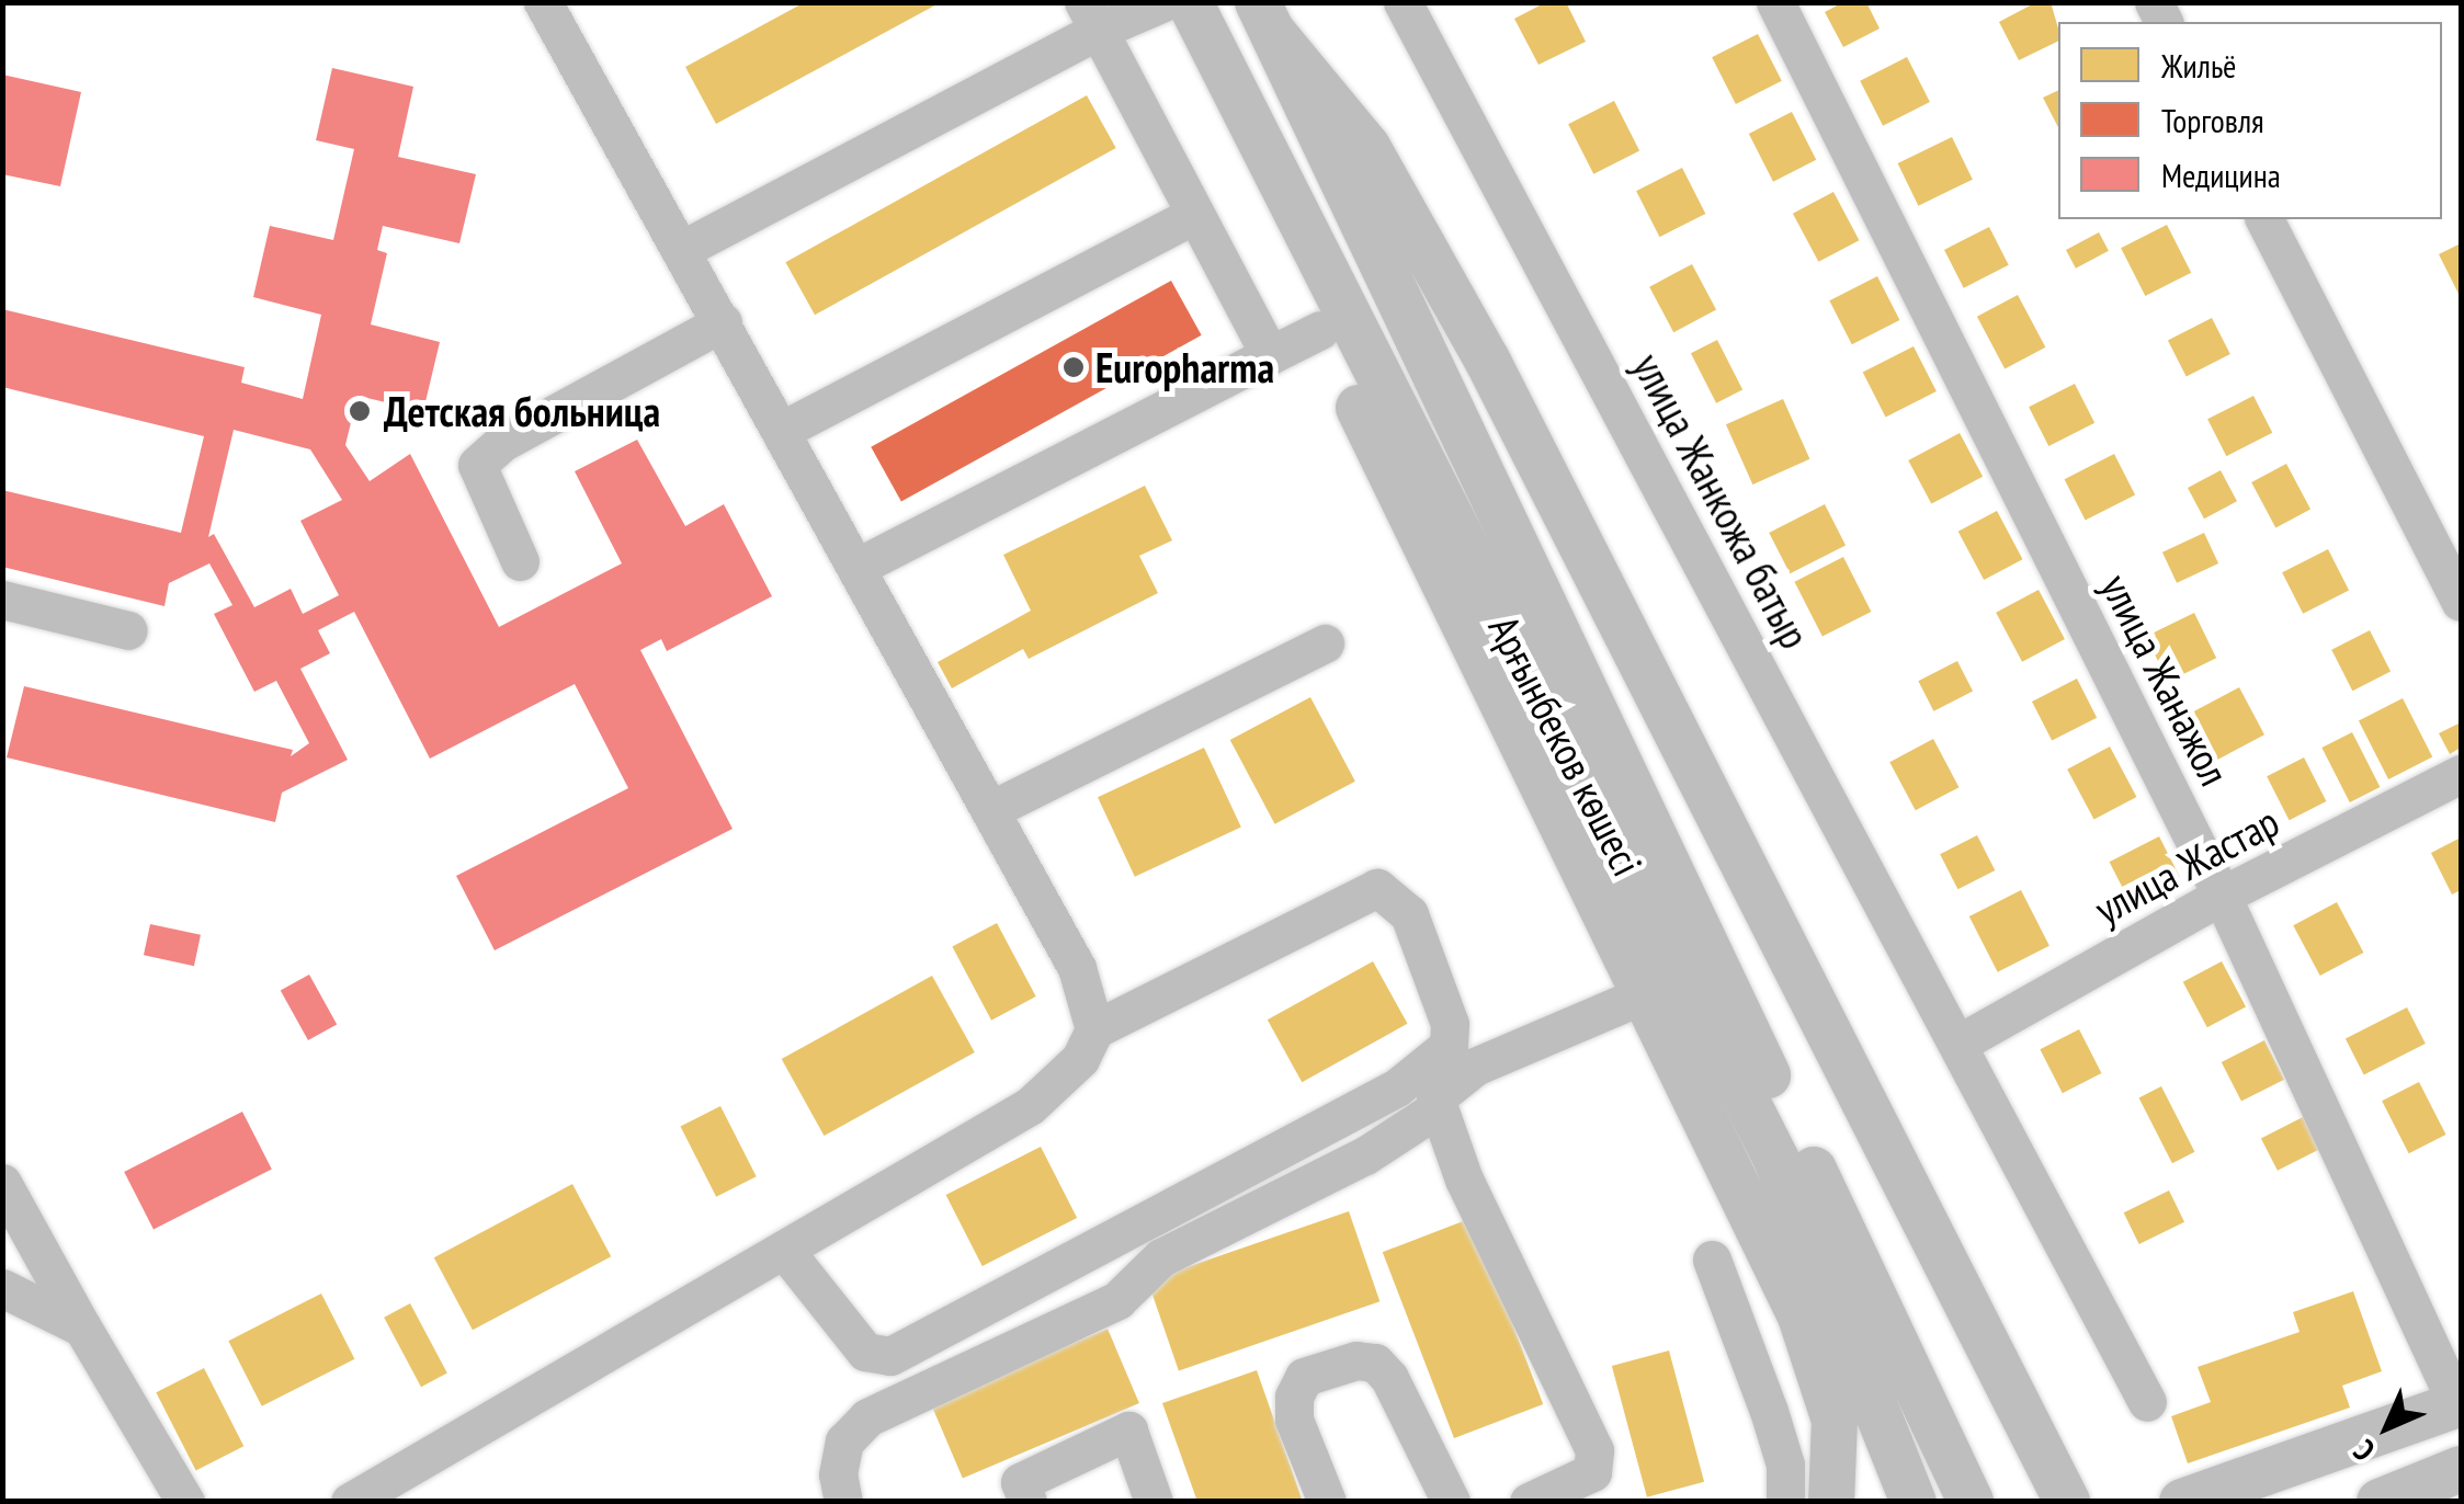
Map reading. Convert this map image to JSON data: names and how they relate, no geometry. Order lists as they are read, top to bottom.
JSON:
{
  "streets": {
    "main road": ["Арғынбеков көшесі"],
    "street": ["улица Жанкожа батыр", "улица Жанажол", "улица Жастар"]
  },
  "crossings": [
    ["улица Жанкожа батыр", "улица Жастар"],
    ["улица Жанажол", "улица Жастар"]
  ],
  "places": ["Europharma", "Детская больница"],
  "legend": ["Жильё", "Торговля", "Медицина"],
  "north": "bottom left"
}
